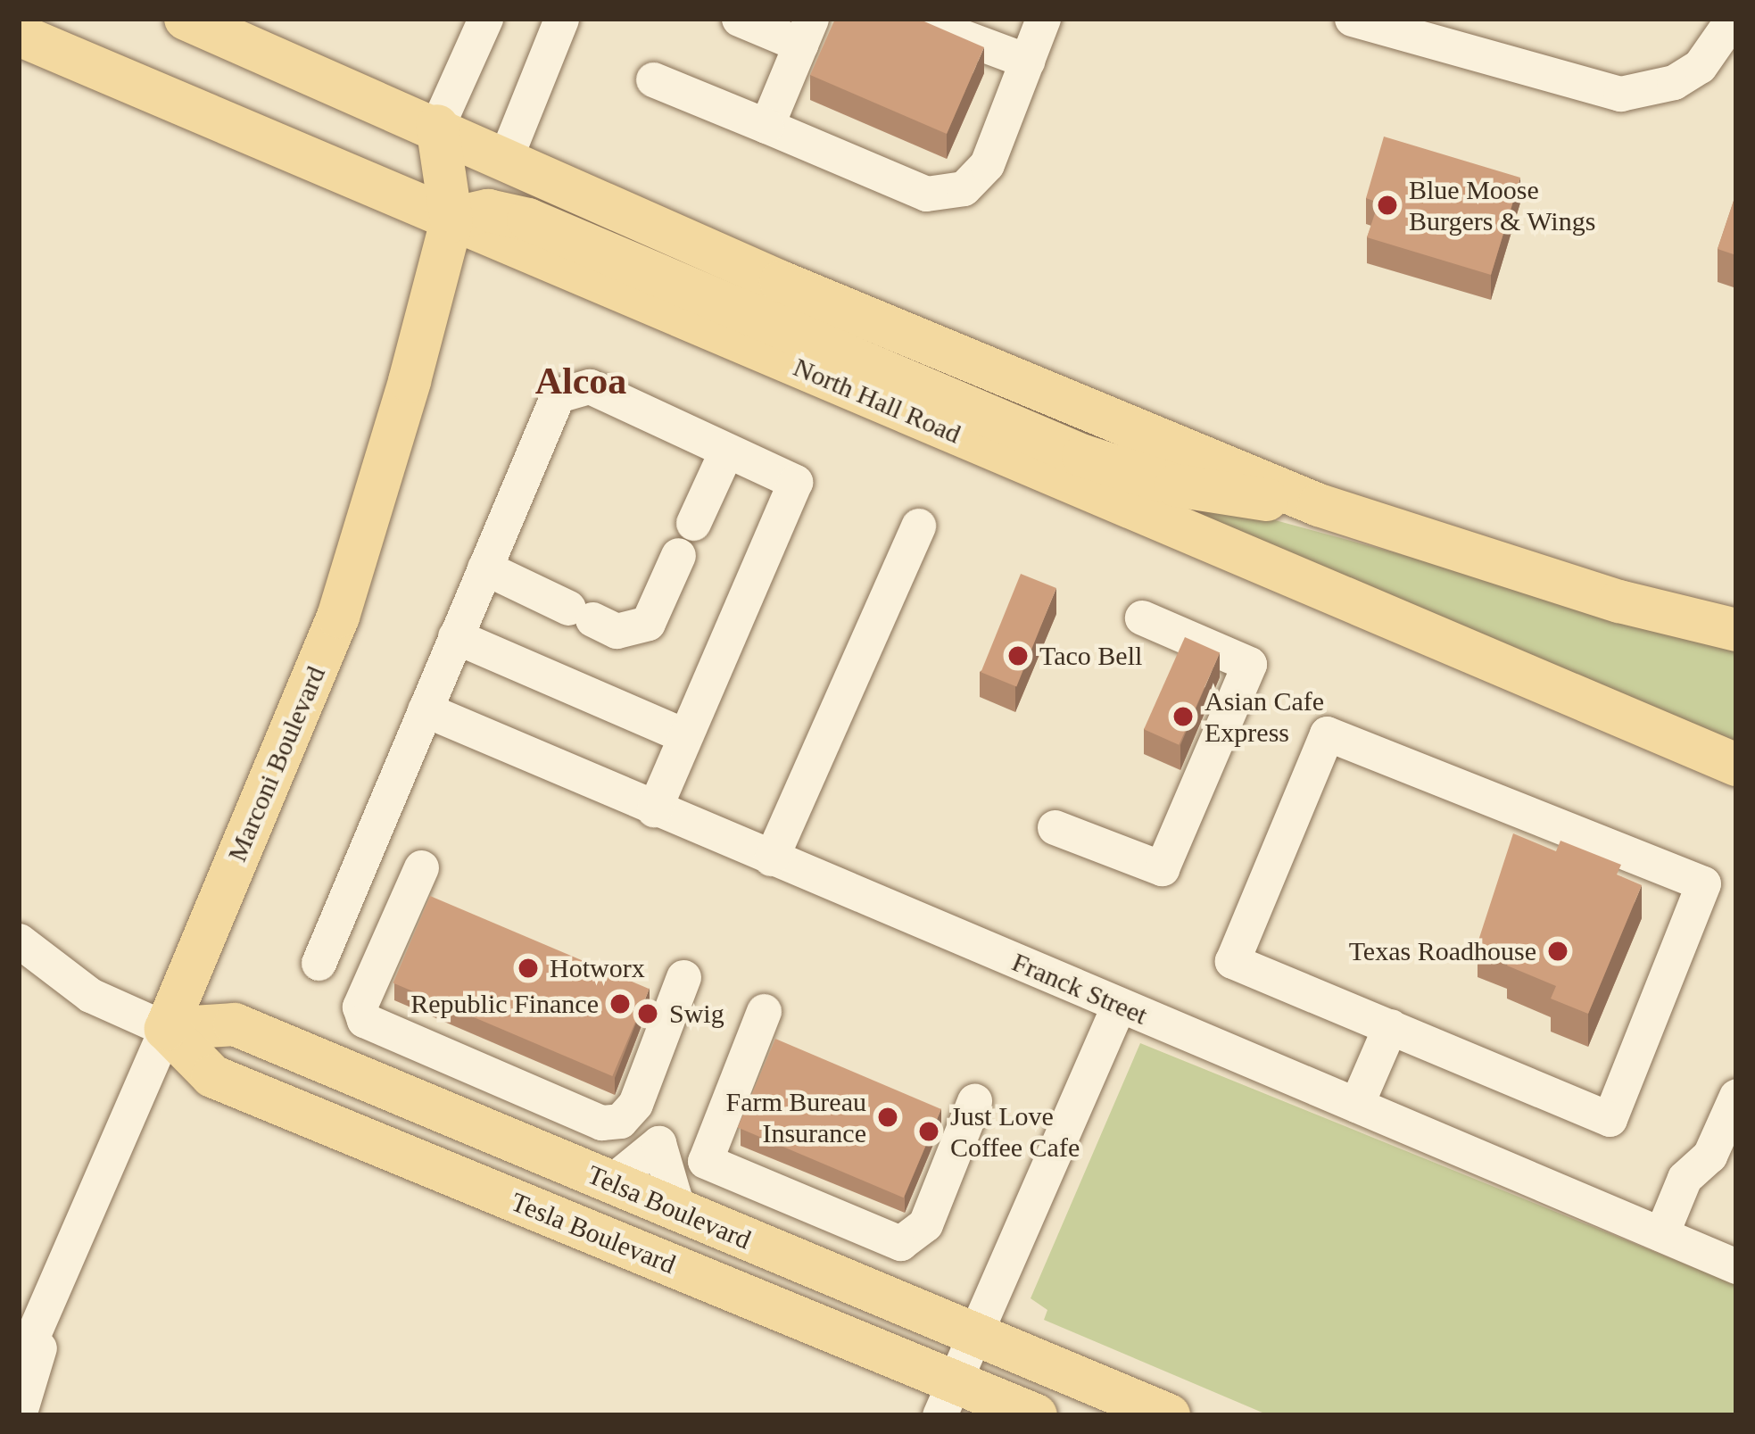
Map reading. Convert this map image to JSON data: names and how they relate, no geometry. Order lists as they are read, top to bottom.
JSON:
{
  "streets": {
    "main road": [
      "North Hall Road",
      "Marconi Boulevard",
      "Telsa Boulevard",
      "Tesla Boulevard"
    ],
    "street": ["Franck Street"]
  },
  "crossings": [
    ["North Hall Road", "Marconi Boulevard"],
    ["Marconi Boulevard", "Telsa Boulevard"],
    ["Marconi Boulevard", "Tesla Boulevard"],
    ["Telsa Boulevard", "Tesla Boulevard"]
  ],
  "districts": ["Alcoa"],
  "places": [
    "Blue Moose Burgers & Wings",
    "Taco Bell",
    "Asian Cafe Express",
    "Texas Roadhouse",
    "Hotworx",
    "Republic Finance",
    "Swig",
    "Farm Bureau Insurance",
    "Just Love Coffee Cafe"
  ]
}
